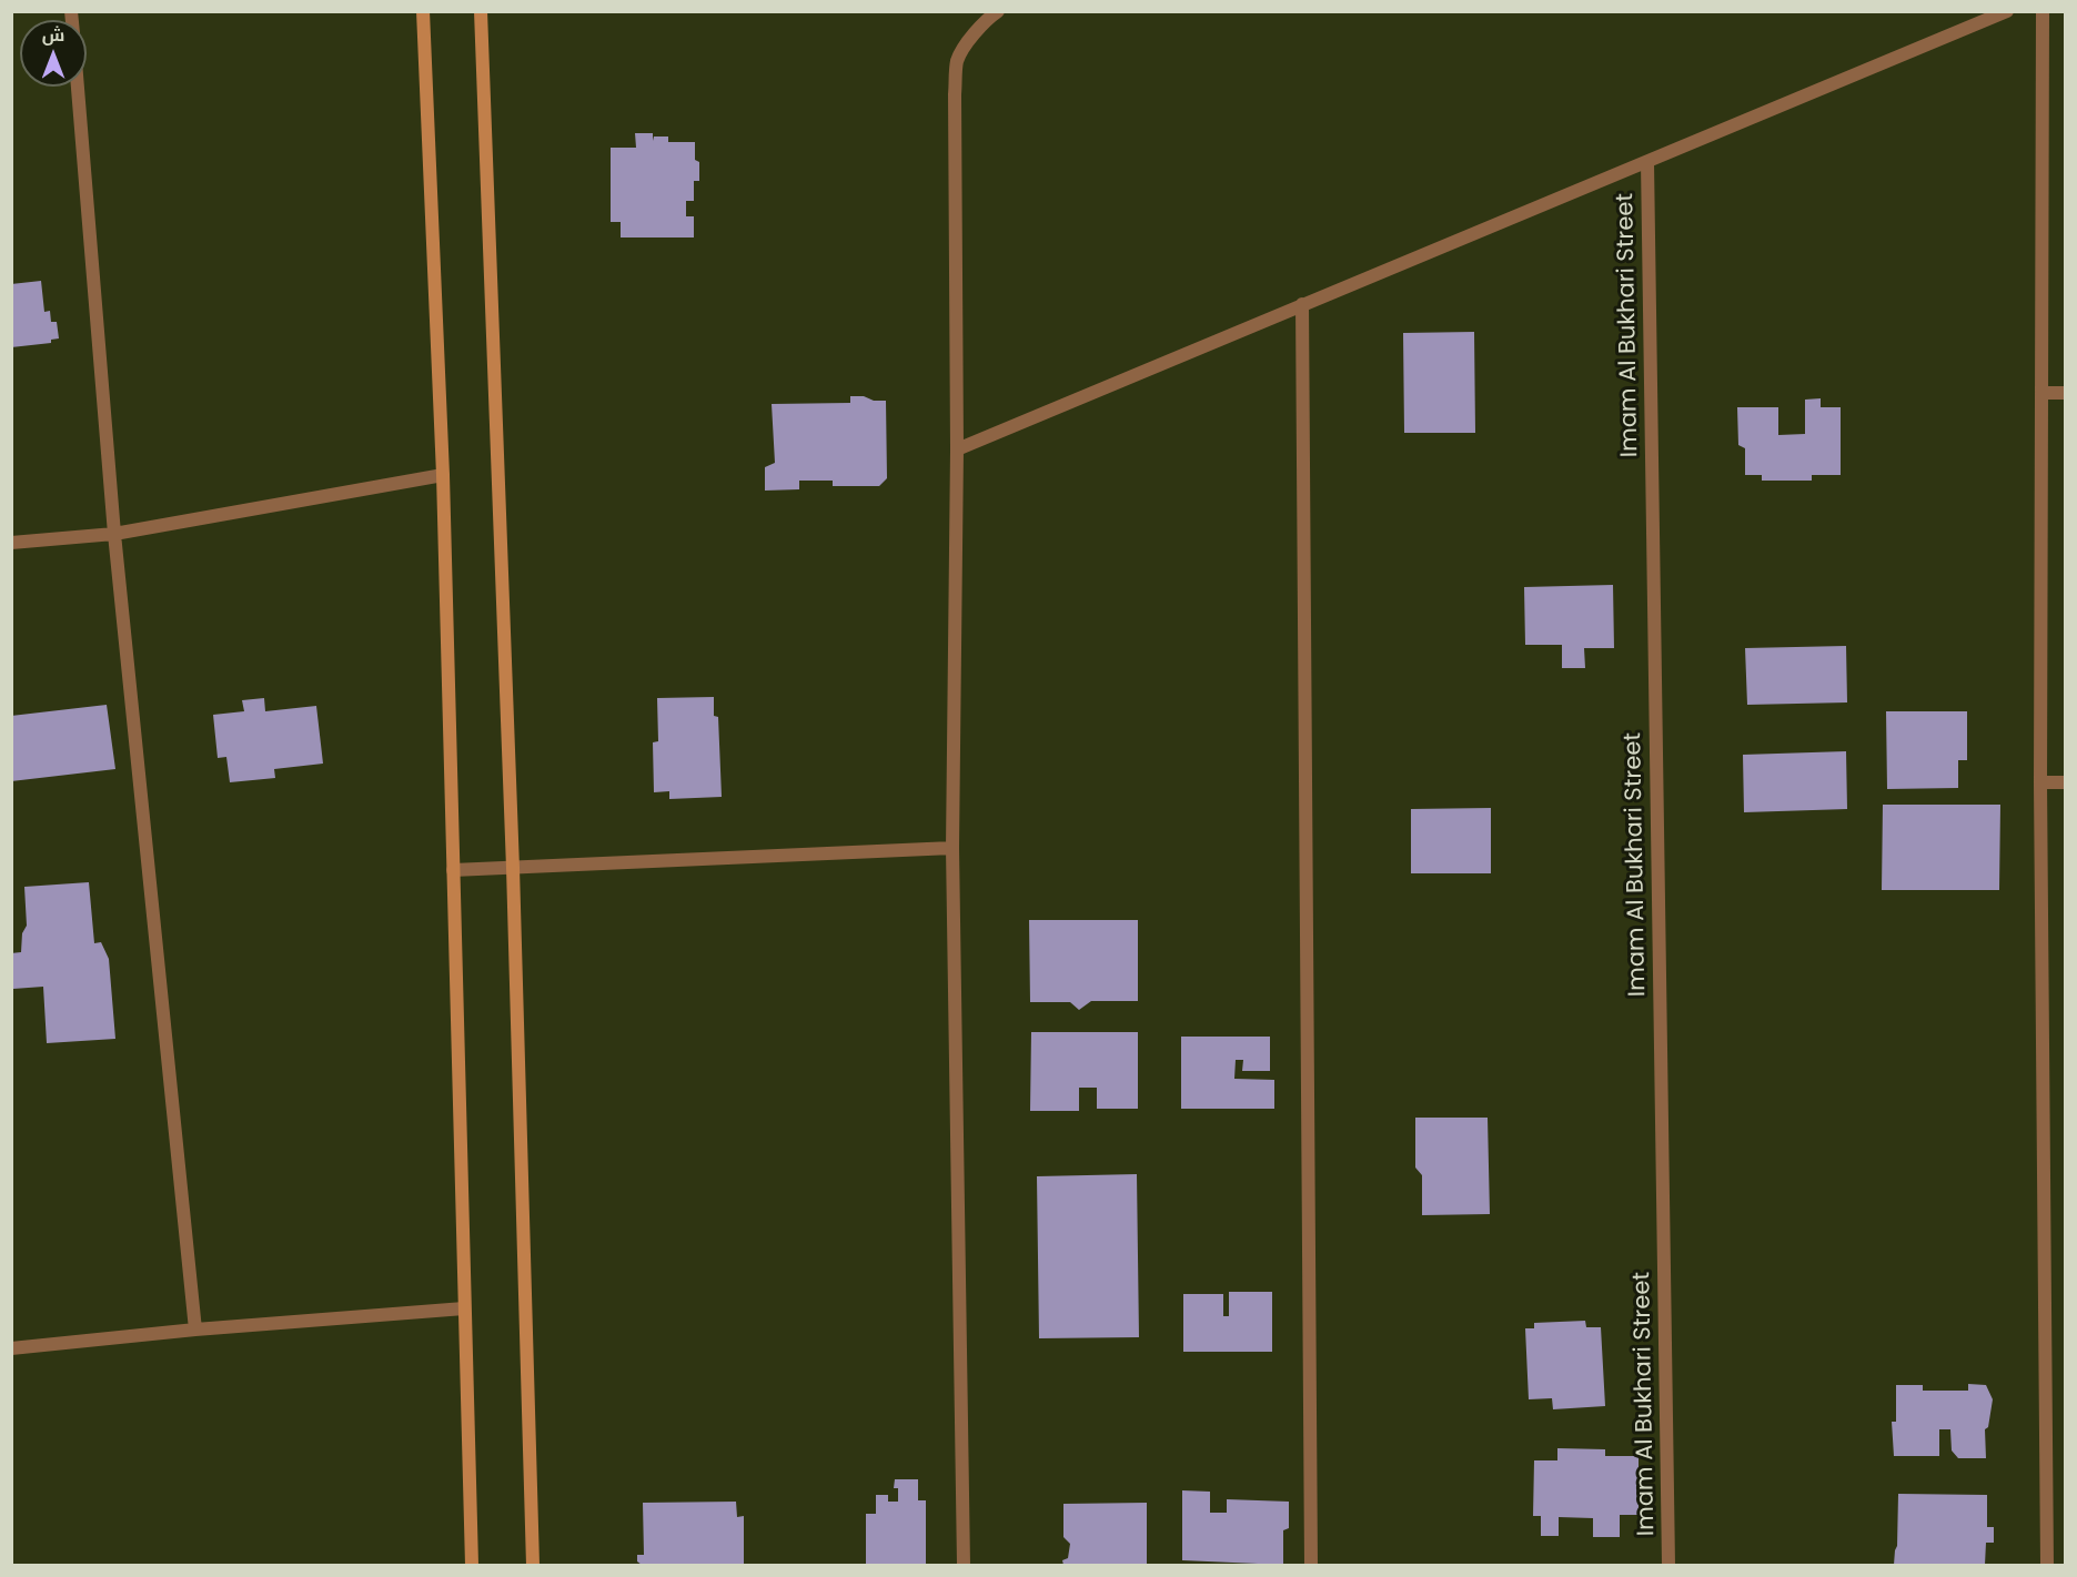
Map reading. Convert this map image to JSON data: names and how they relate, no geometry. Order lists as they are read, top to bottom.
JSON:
{
  "streets": {
    "street": ["Imam Al Bukhari Street"]
  },
  "north": "top"
}
